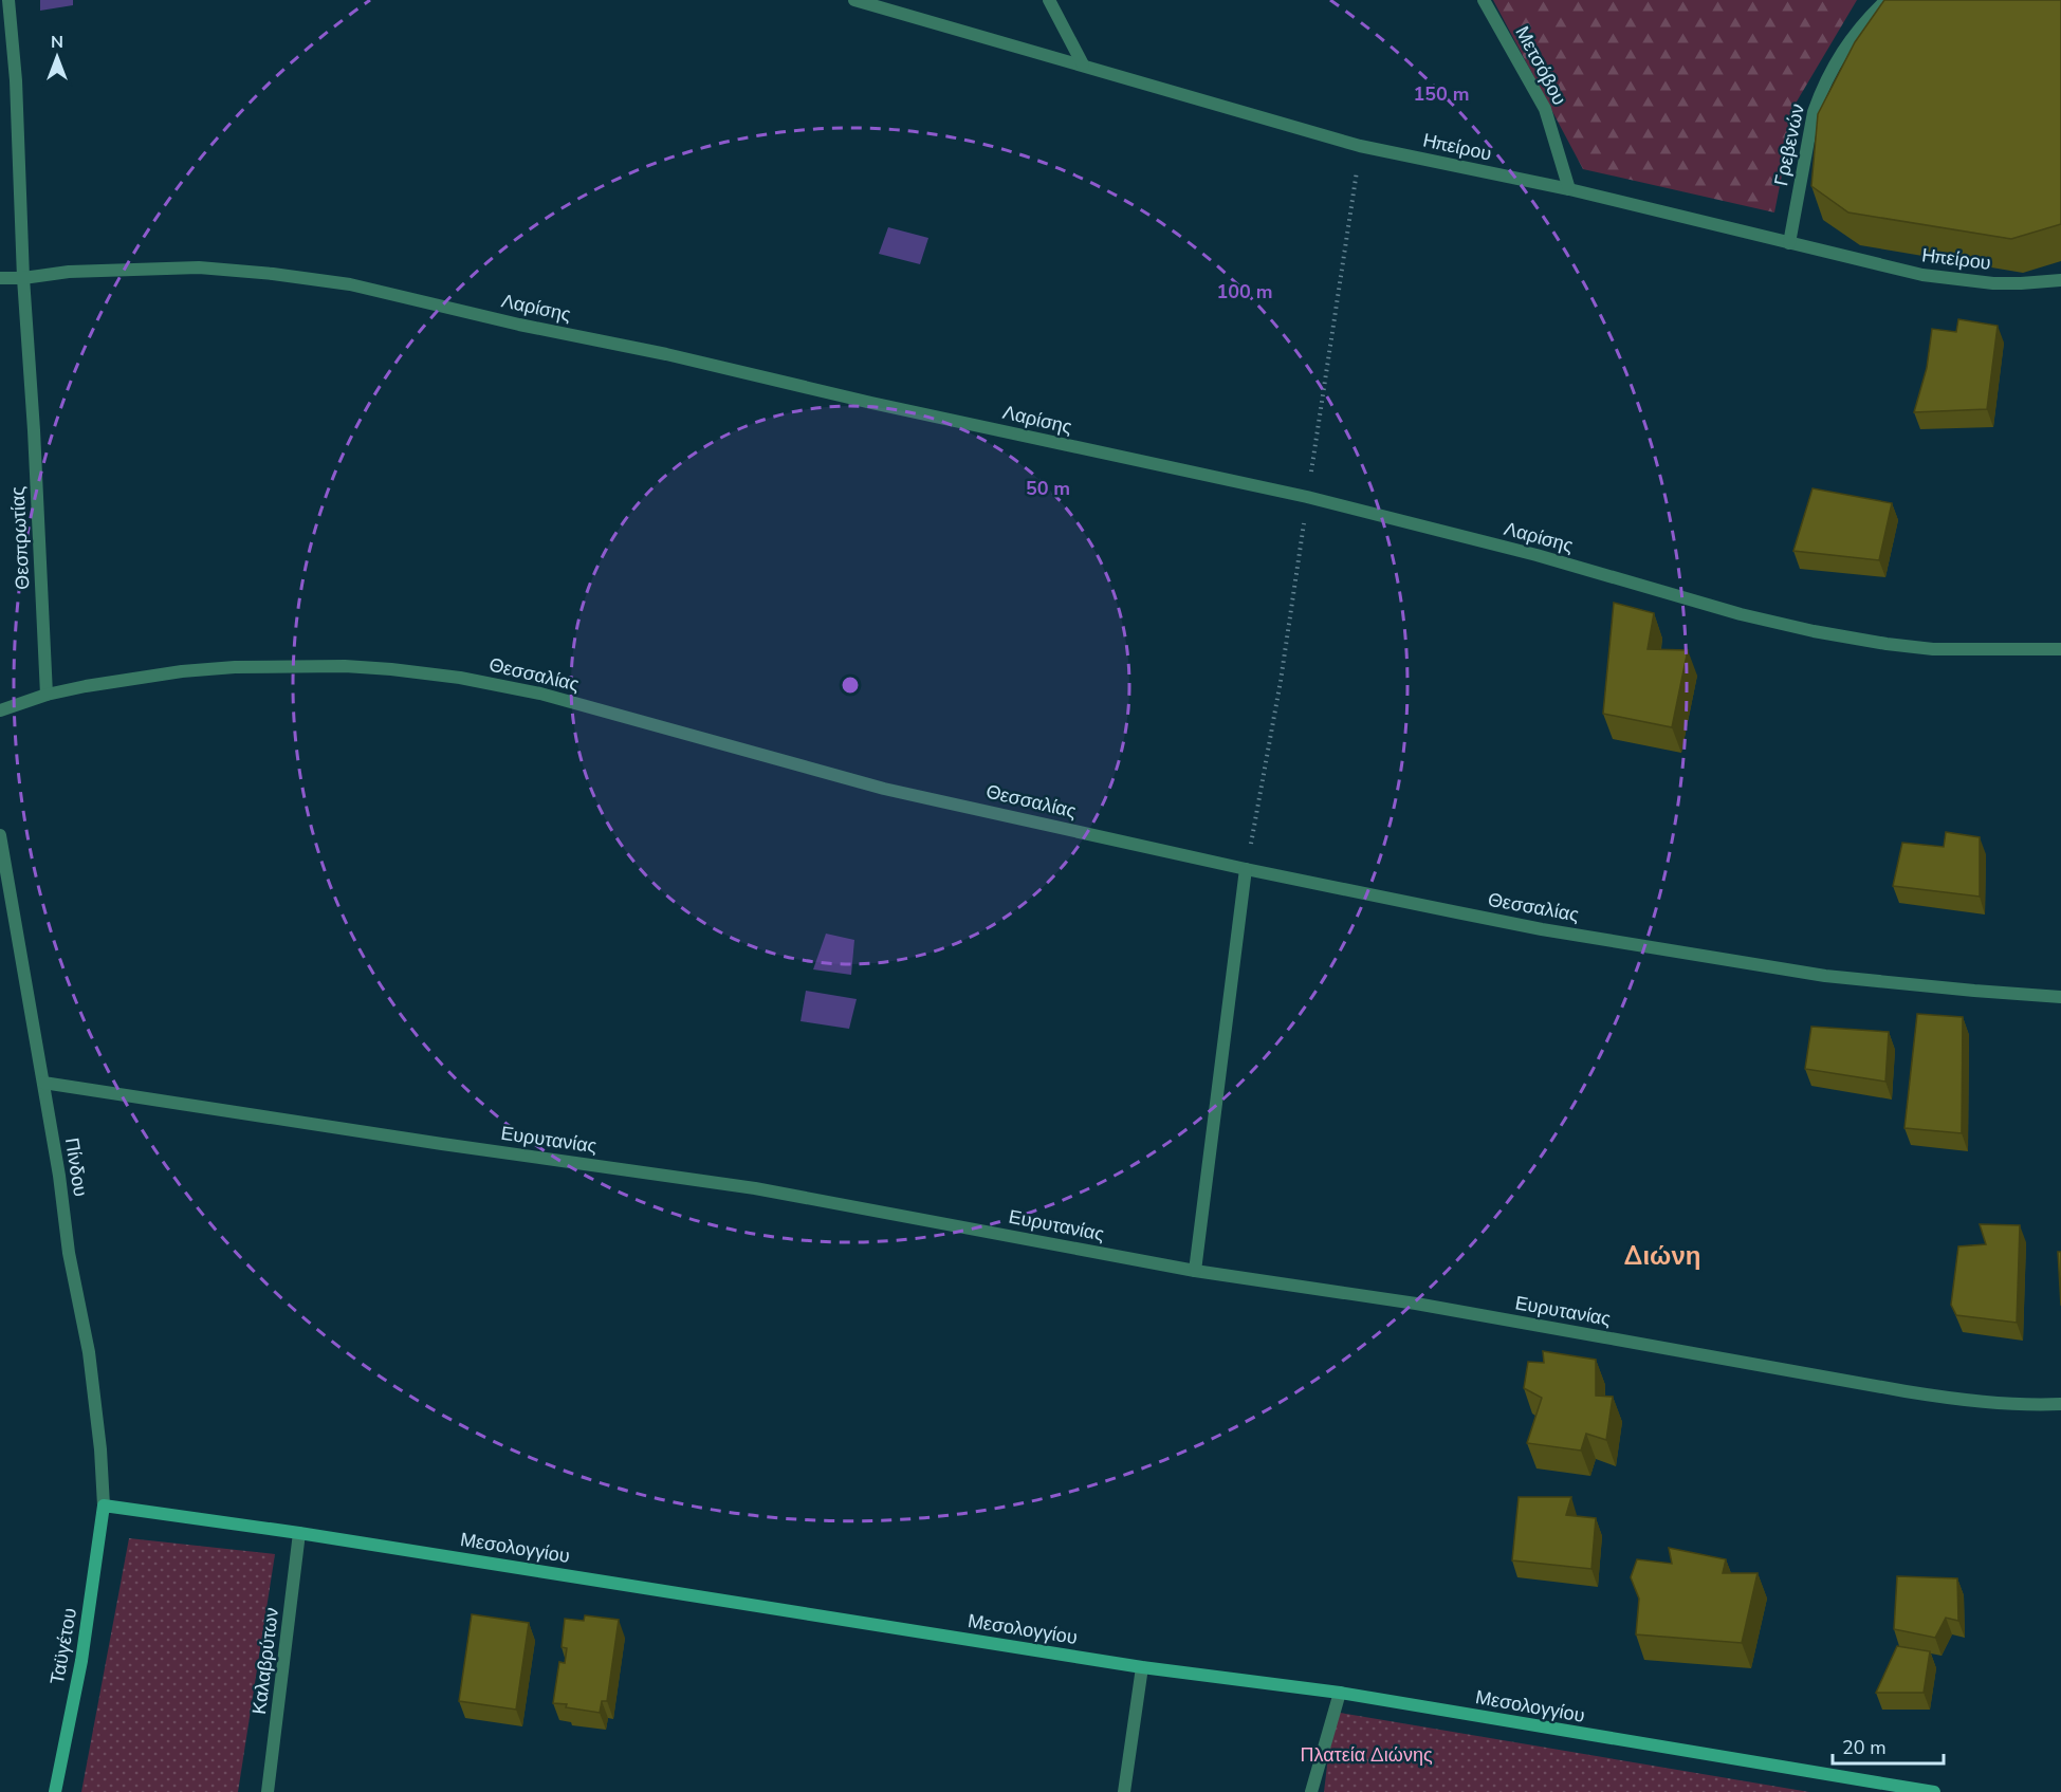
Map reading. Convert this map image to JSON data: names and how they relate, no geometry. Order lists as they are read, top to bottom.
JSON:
{
  "streets": {
    "street": [
      "Μετσόβου",
      "Γρεβενών",
      "Ηπείρου",
      "Λαρίσης",
      "Θεσπρωτίας",
      "Θεσσαλίας",
      "Ευρυτανίας",
      "Πίνδου",
      "Μεσολογγίου",
      "Ταϋγέτου",
      "Καλαβρύτων"
    ]
  },
  "crossings": [
    ["Μετσόβου", "Ηπείρου"],
    ["Γρεβενών", "Ηπείρου"],
    ["Λαρίσης", "Θεσπρωτίας"],
    ["Θεσπρωτίας", "Θεσσαλίας"],
    ["Ευρυτανίας", "Πίνδου"],
    ["Πίνδου", "Μεσολογγίου"],
    ["Πίνδου", "Ταϋγέτου"],
    ["Μεσολογγίου", "Ταϋγέτου"],
    ["Μεσολογγίου", "Καλαβρύτων"]
  ],
  "districts": ["Διώνη"],
  "parks": ["Πλατεία Διώνης"],
  "scale_bar": "20 m",
  "north": "top",
  "rings": ["150 m", "100 m", "50 m"]
}
